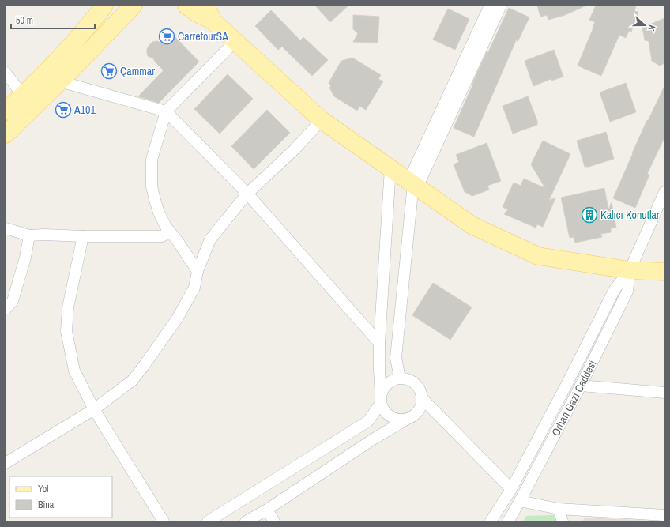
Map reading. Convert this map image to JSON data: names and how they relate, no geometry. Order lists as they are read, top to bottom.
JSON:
{
  "streets": {
    "street": ["Orhan Gazi Caddesi"]
  },
  "places": {
    "supermarket": ["CarrefourSA", "Çammar", "A101"],
    "building": ["Kalıcı Konutlar"]
  },
  "legend": ["Yol", "Bina"],
  "scale_bar": "50 m",
  "north": "right"
}
